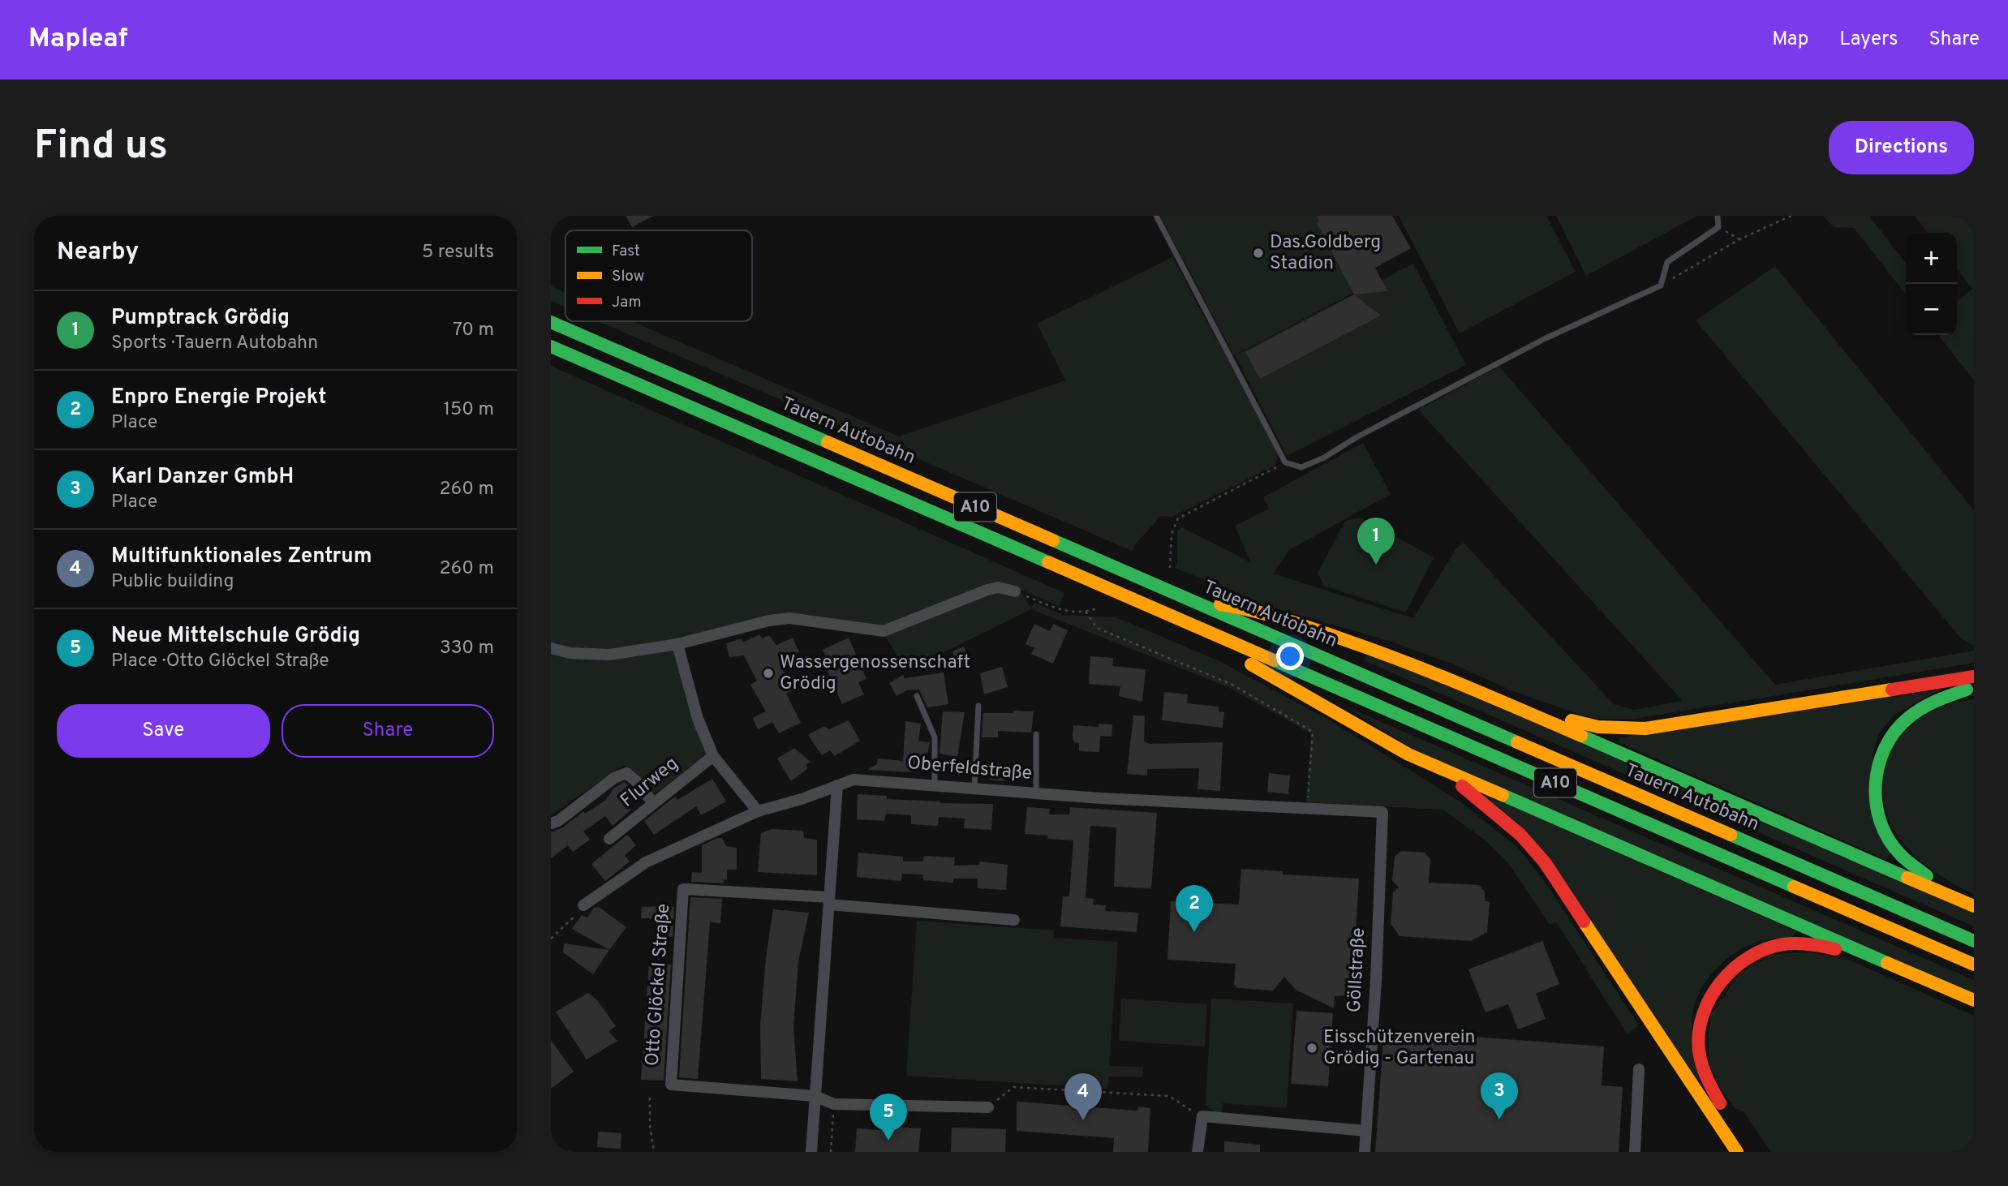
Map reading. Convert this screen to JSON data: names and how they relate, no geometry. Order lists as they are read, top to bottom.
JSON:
{
  "streets": {
    "highway": ["Tauern Autobahn", "A10"],
    "street": [
      "Oberfeldstraße",
      "Flurweg",
      "Göllstraße",
      "Otto Glöckel Straße"
    ]
  },
  "crossings": [
    ["Oberfeldstraße", "Göllstraße"]
  ],
  "places": ["Das.Goldberg Stadion", "Wassergenossenschaft Grödig", "Eisschützenverein Grödig - Gartenau"],
  "legend": ["Fast", "Slow", "Jam"],
  "page": {
    "header": "Mapleaf",
    "nav": ["Map", "Layers", "Share"],
    "buttons": [
      "Directions",
      ["Save", "Share"]
    ],
    "title": "Find us",
    "heading": ["Nearby", "5 results"],
    "map_buttons": ["+", "−"],
    "list": [
      {
        "mark": "1",
        "name": "Pumptrack Grödig",
        "note": "Sports · Tauern Autobahn",
        "value": "70 m"
      },
      {
        "mark": "2",
        "name": "Enpro Energie Projekt",
        "note": "Place",
        "value": "150 m"
      },
      {
        "mark": "3",
        "name": "Karl Danzer GmbH",
        "note": "Place",
        "value": "260 m"
      },
      {
        "mark": "4",
        "name": "Multifunktionales Zentrum",
        "note": "Public building",
        "value": "260 m"
      },
      {
        "mark": "5",
        "name": "Neue Mittelschule Grödig",
        "note": "Place · Otto Glöckel Straße",
        "value": "330 m"
      }
    ],
    "pins": [
      "1",
      "2",
      "3",
      "4",
      "5"
    ]
  }
}
